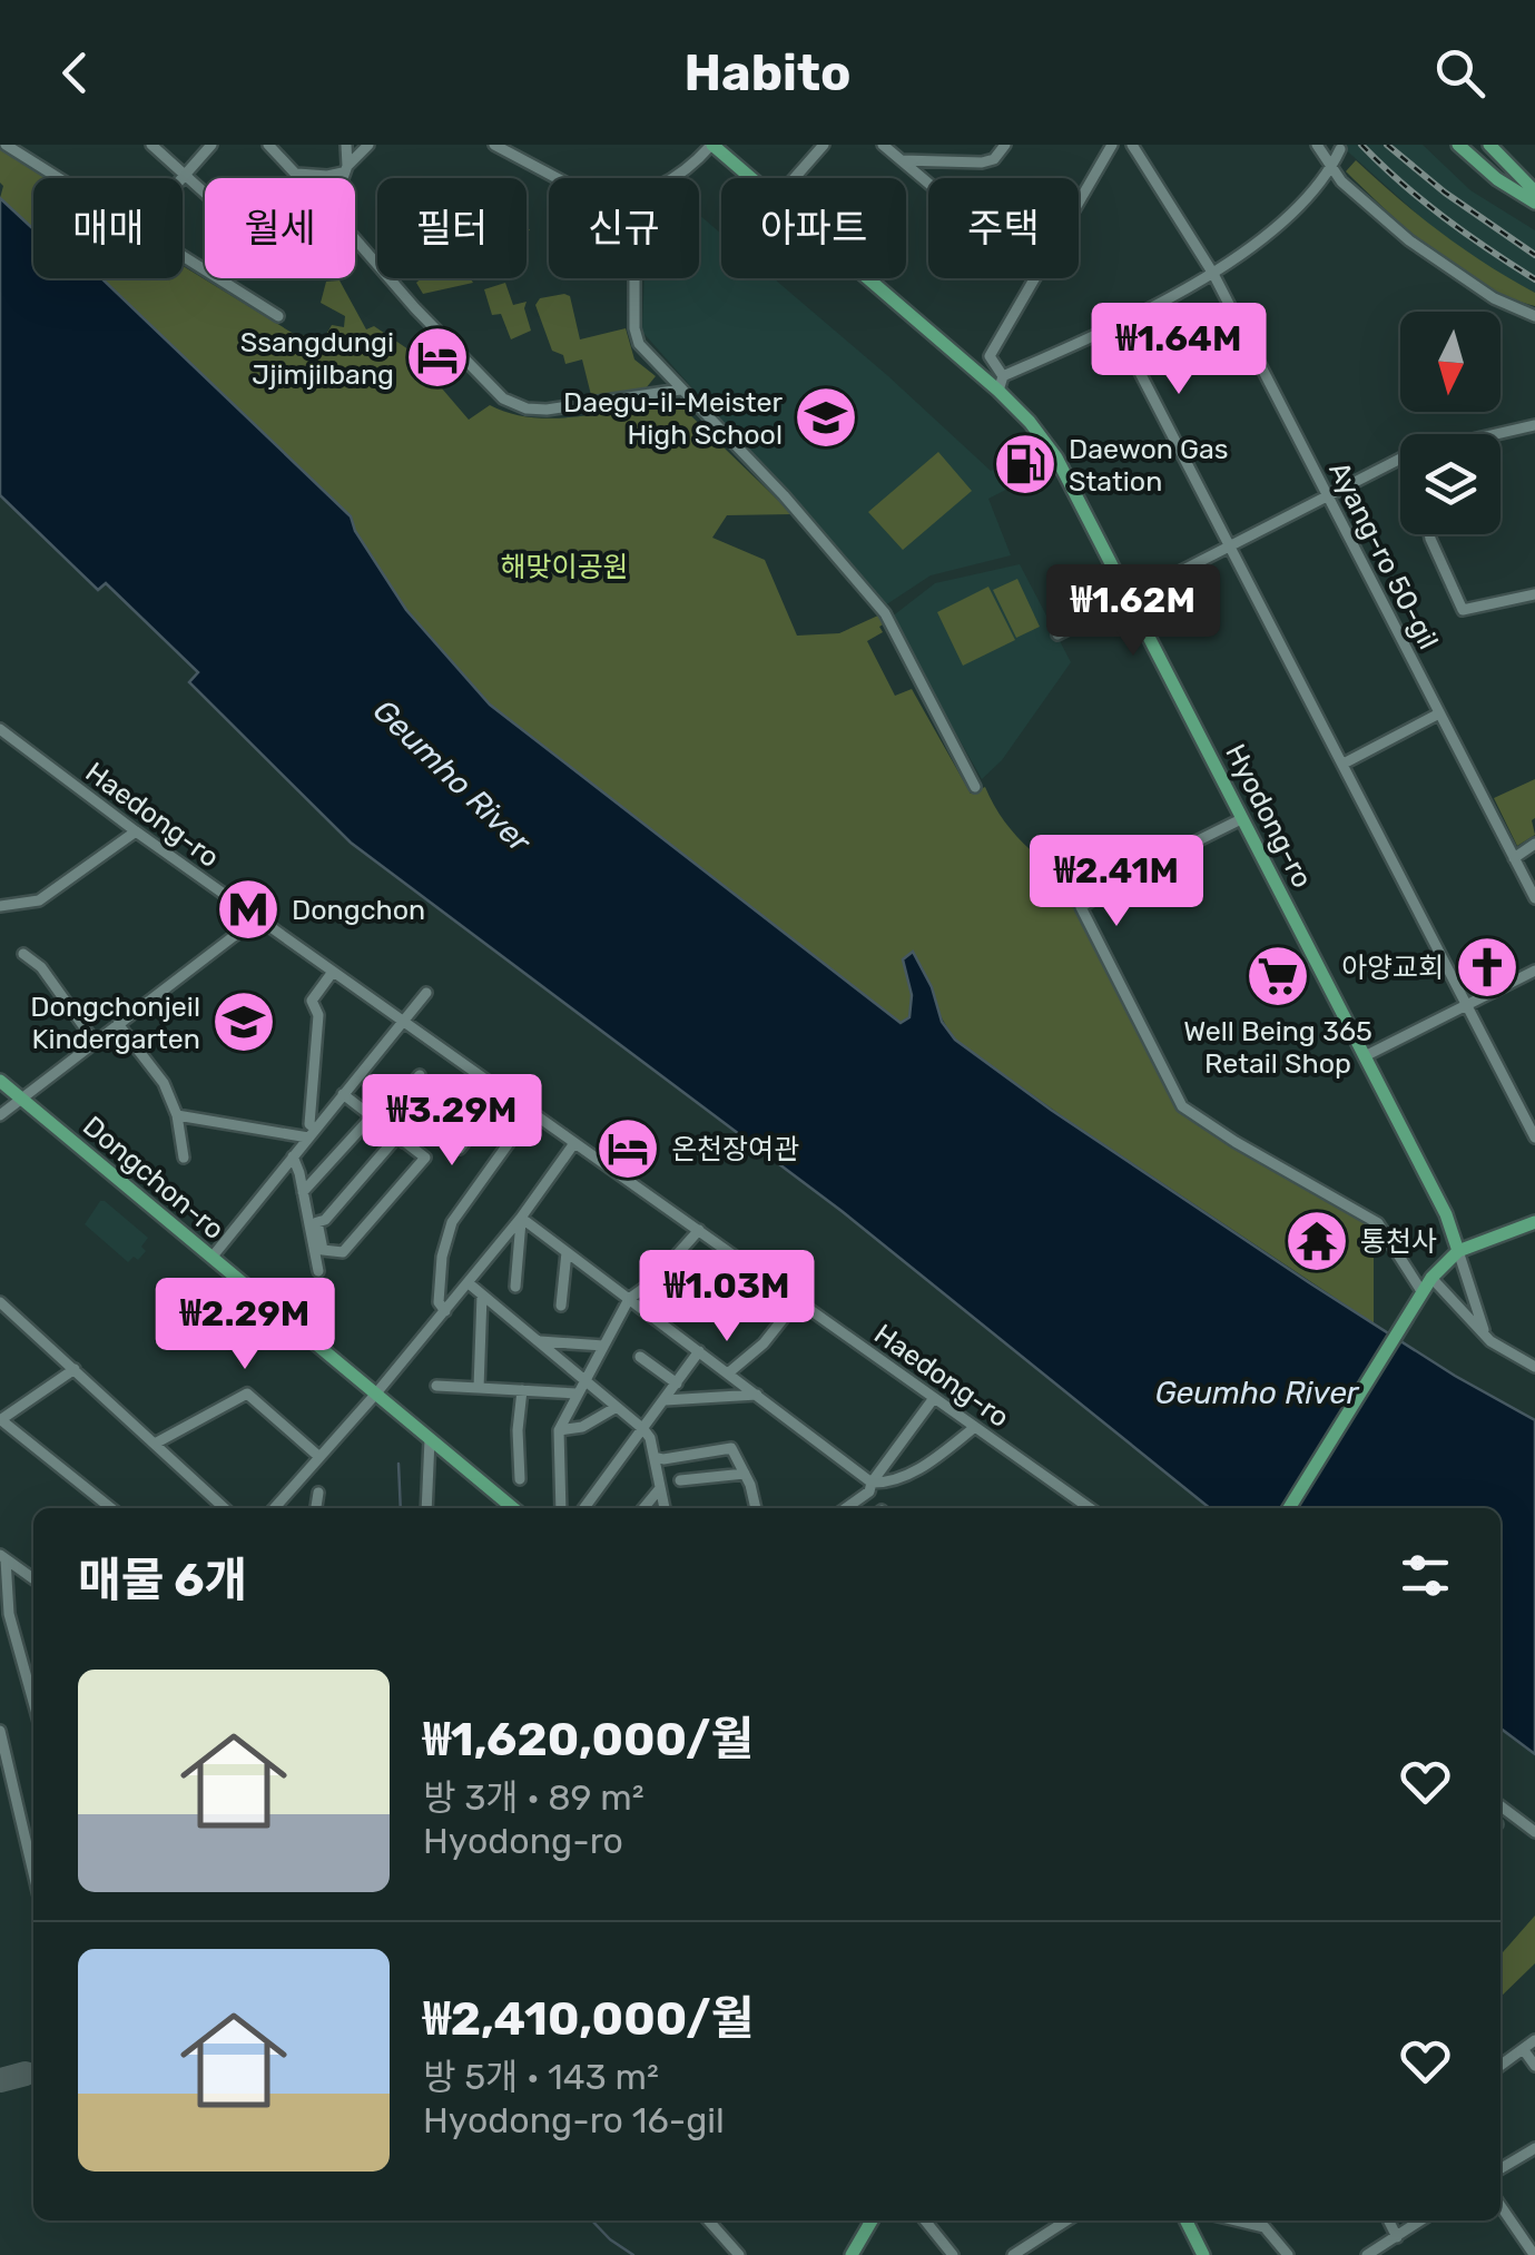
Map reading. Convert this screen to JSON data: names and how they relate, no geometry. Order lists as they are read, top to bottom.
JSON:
{
  "streets": {
    "main road": ["Hyodong-ro", "Dongchon-ro"],
    "street": ["Ayang-ro 50-gil", "Haedong-ro"]
  },
  "water": ["Geumho River"],
  "parks": ["해맞이공원"],
  "places": {
    "hotel": ["Ssangdungi Jjimjilbang", "온천장여관"],
    "school or university": ["Daegu-il-Meister High School", "Dongchonjeil Kindergarten"],
    "fuel station": ["Daewon Gas Station"],
    "metro station": ["Dongchon"],
    "church": ["아양교회"],
    "supermarket": ["Well Being 365 Retail Shop"],
    "temple": ["통천사"]
  },
  "north": "bottom",
  "page": {
    "header": "Habito",
    "chip": [
      "매매",
      "월세",
      "필터",
      "신규",
      "아파트",
      "주택"
    ],
    "price": [
      "₩1.64M",
      "₩1.62M",
      "₩2.41M",
      "₩3.29M",
      "₩1.03M",
      "₩2.29M"
    ],
    "heading": "매물 6개",
    "list": [
      {
        "name": "₩1,620,000/월",
        "note": "방 3개 · 89 m² · Hyodong-ro"
      },
      {
        "name": "₩2,410,000/월",
        "note": "방 5개 · 143 m² · Hyodong-ro 16-gil"
      }
    ]
  }
}
